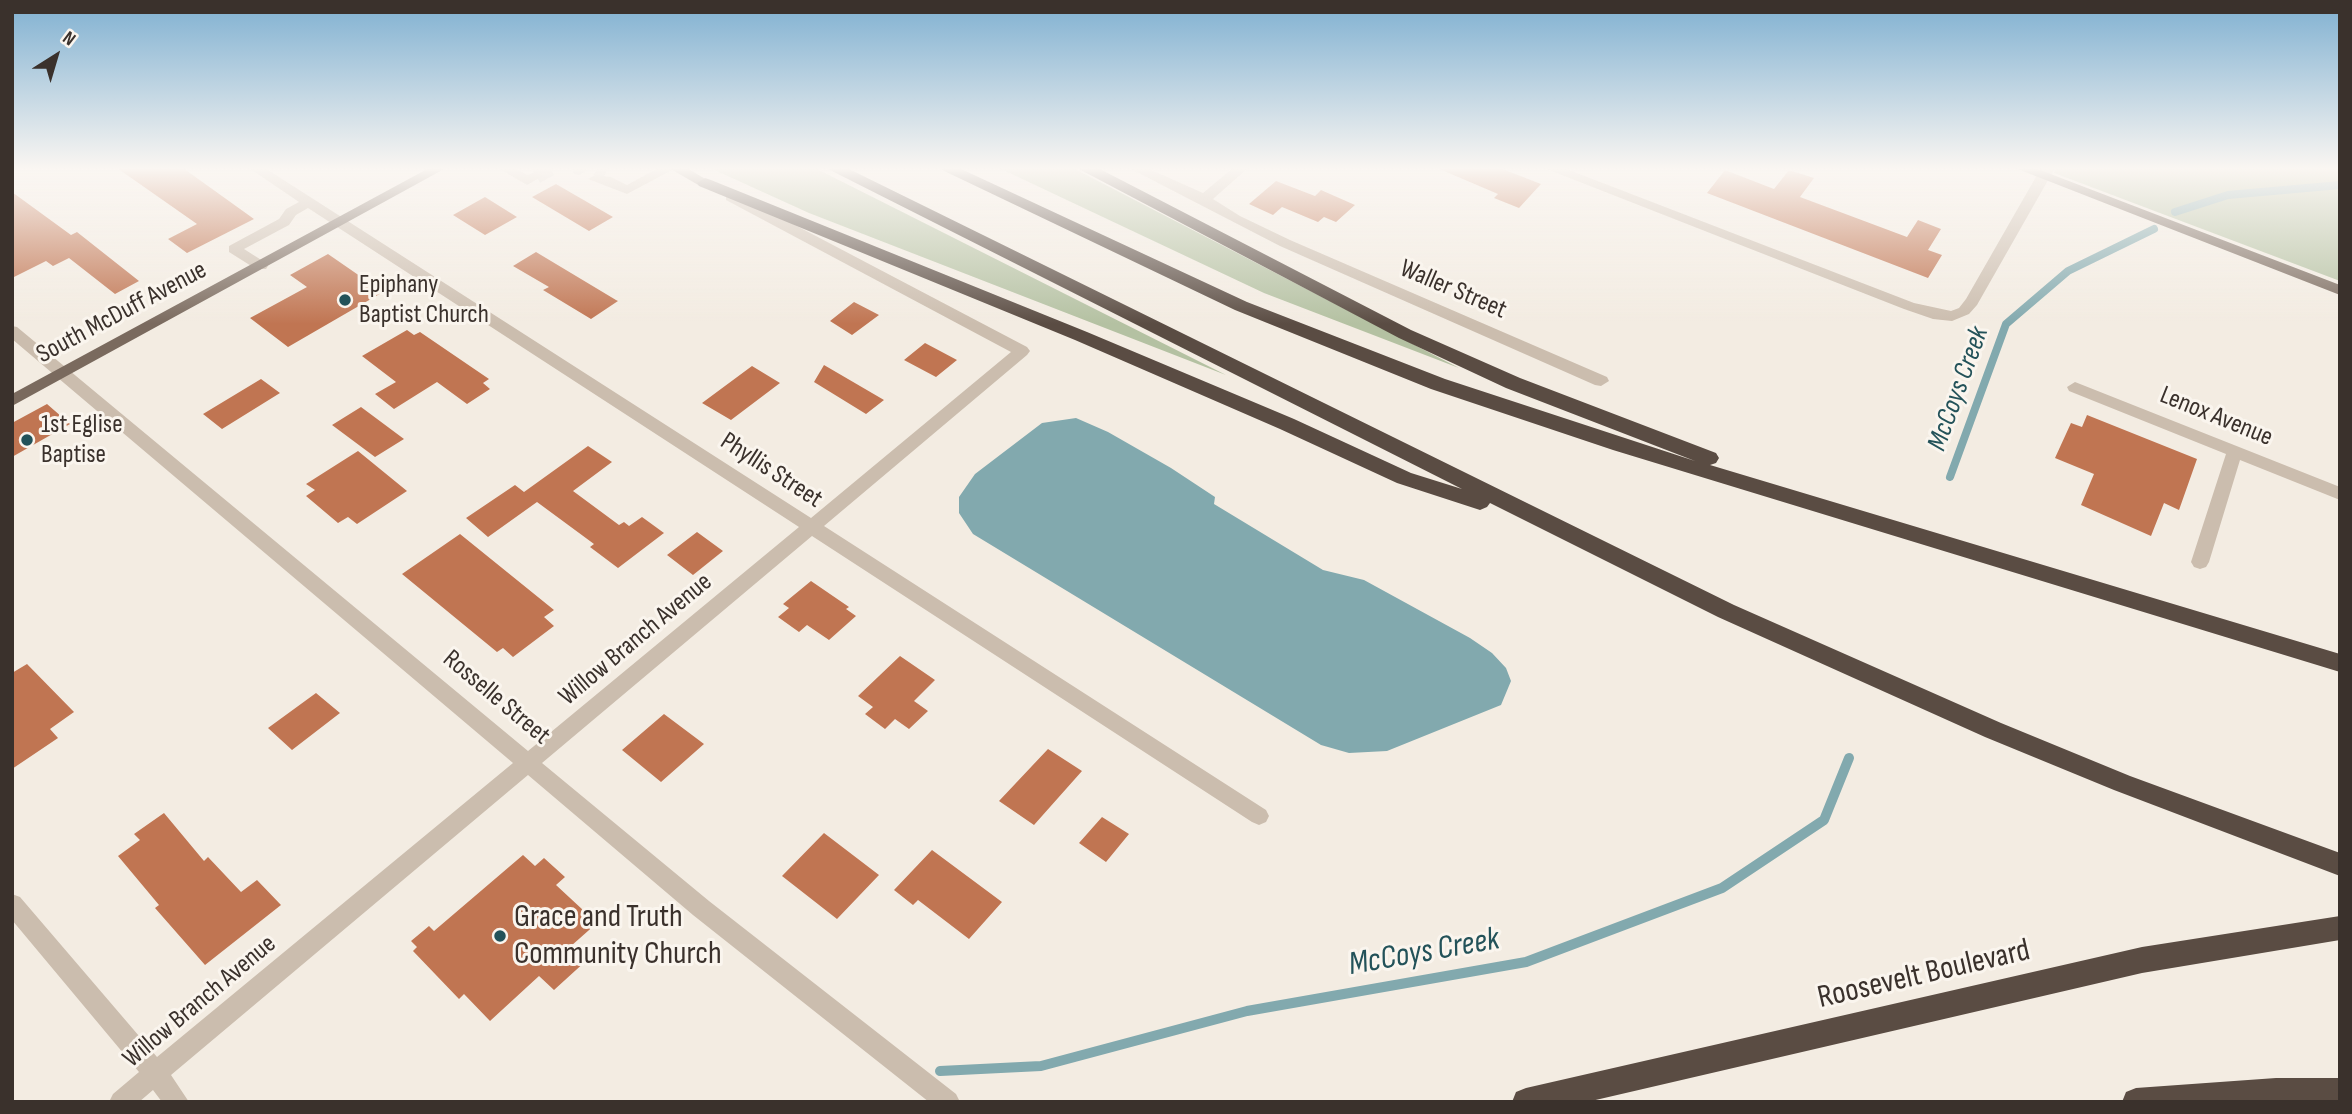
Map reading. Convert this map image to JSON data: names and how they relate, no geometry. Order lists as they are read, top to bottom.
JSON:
{
  "streets": {
    "highway": ["Roosevelt Boulevard"],
    "main road": ["South McDuff Avenue"],
    "street": [
      "Waller Street",
      "Lenox Avenue",
      "Phyllis Street",
      "Willow Branch Avenue",
      "Rosselle Street"
    ]
  },
  "crossings": [
    ["South McDuff Avenue", "Phyllis Street"],
    ["South McDuff Avenue", "Rosselle Street"],
    ["Phyllis Street", "Willow Branch Avenue"],
    ["Willow Branch Avenue", "Rosselle Street"]
  ],
  "water": ["McCoys Creek"],
  "places": ["Epiphany Baptist Church", "1st Eglise Baptise", "Grace and Truth Community Church"],
  "north": "top right"
}
